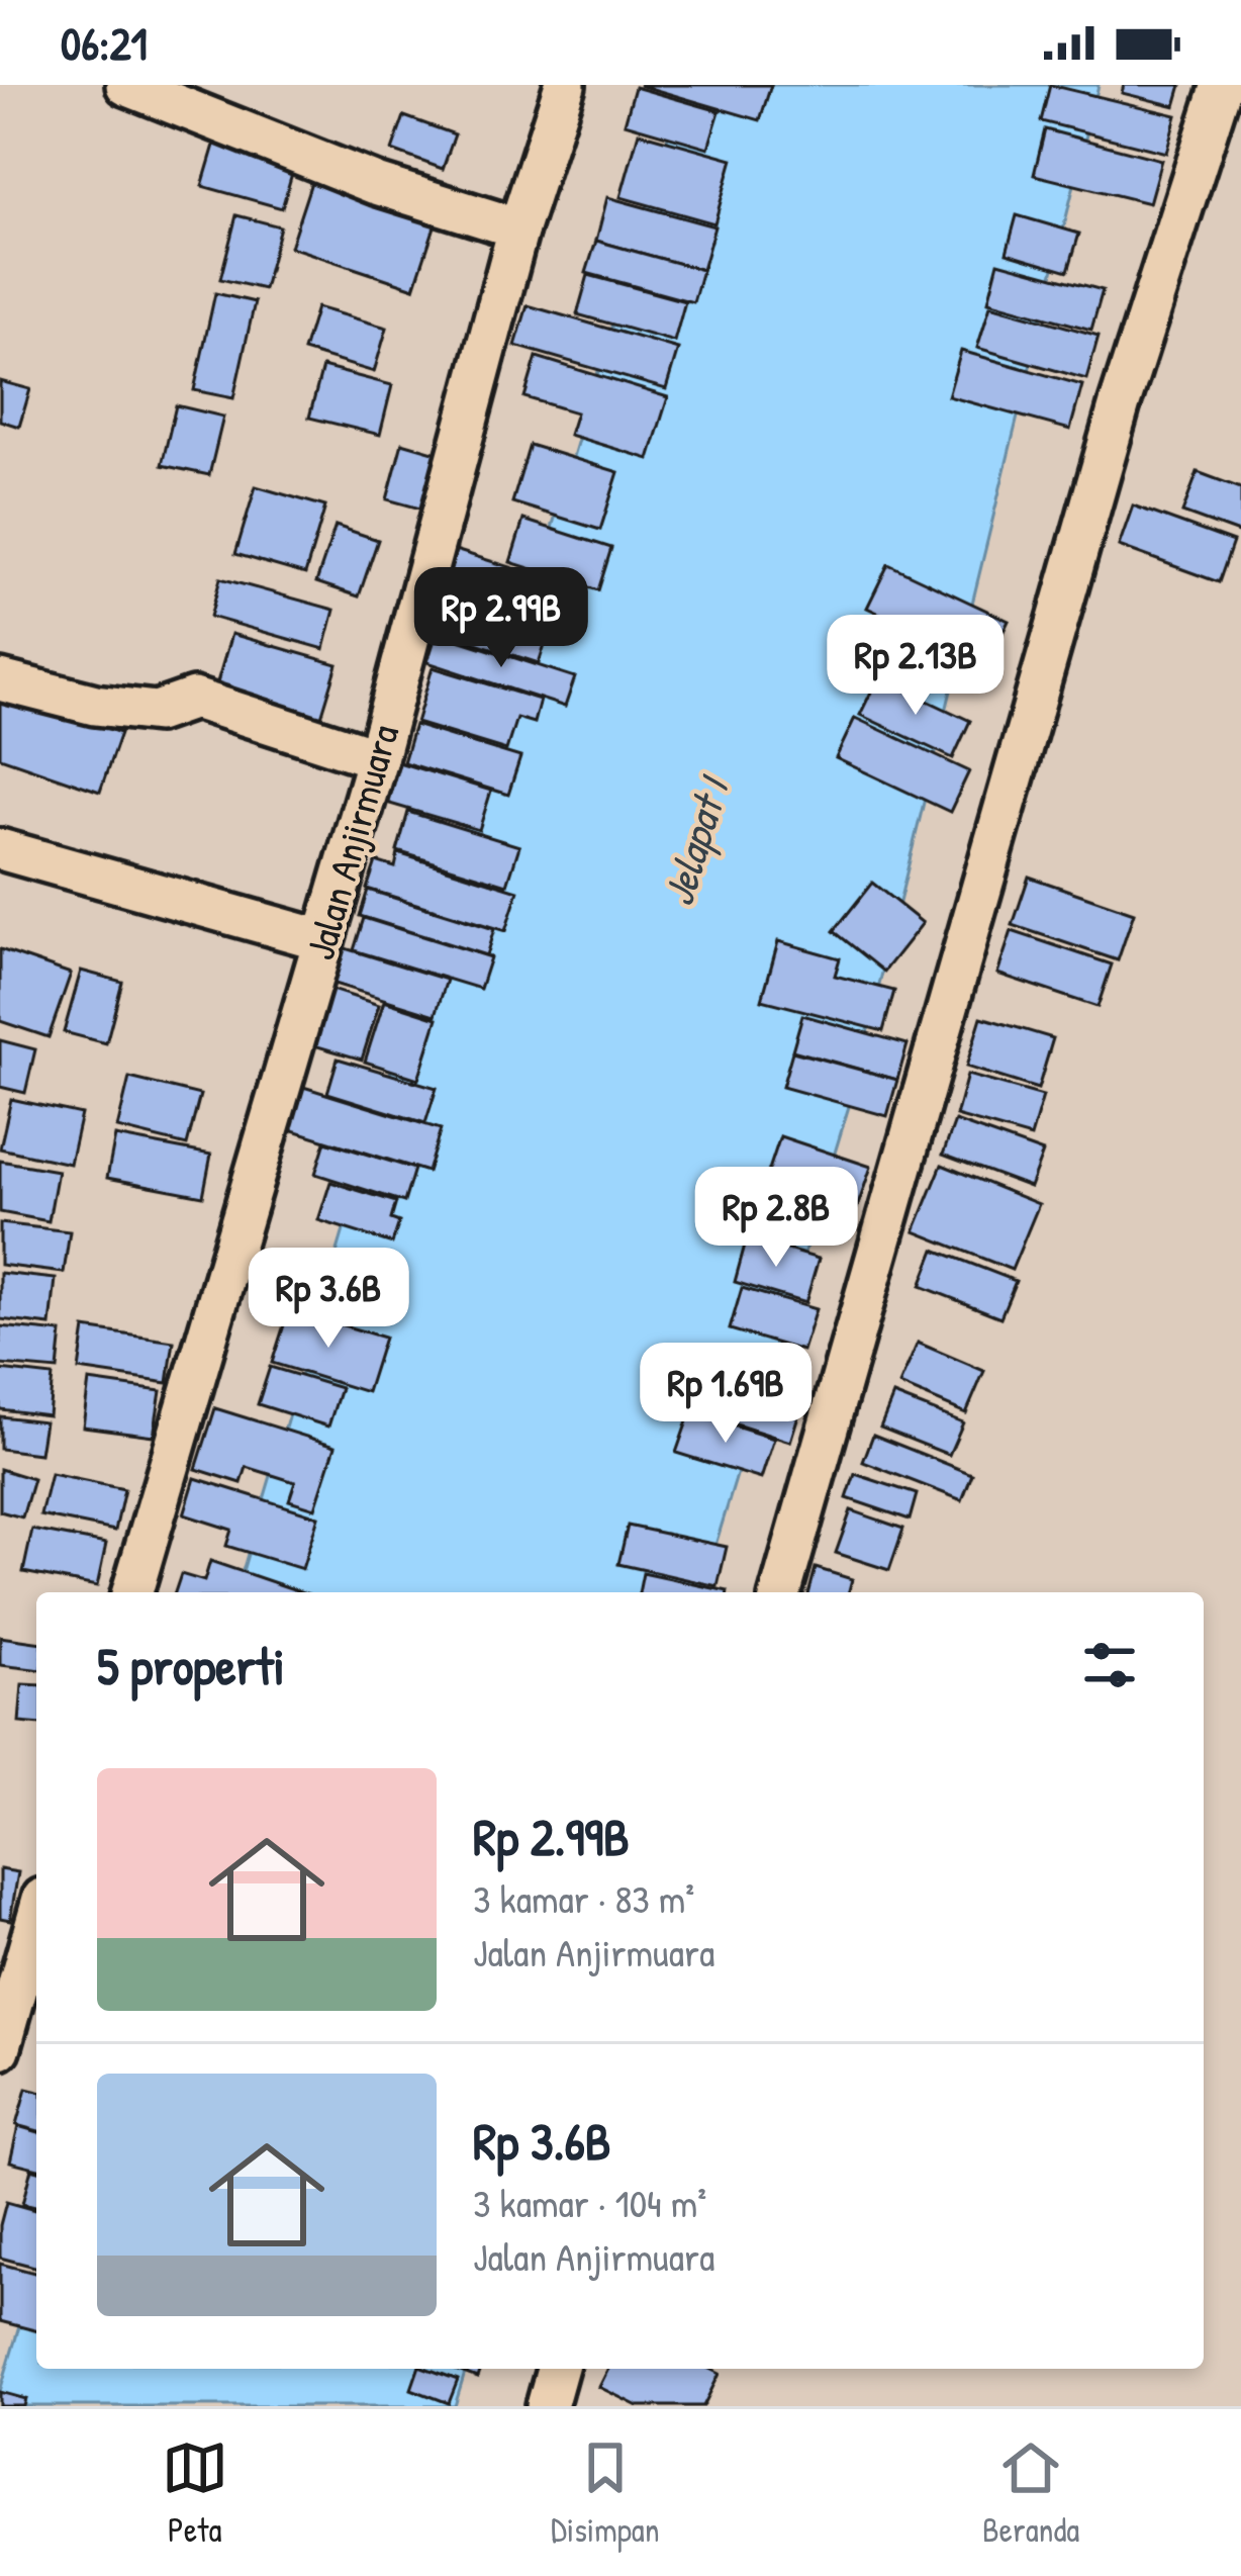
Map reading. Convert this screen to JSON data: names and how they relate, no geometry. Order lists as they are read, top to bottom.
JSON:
{
  "streets": {
    "street": ["Jalan Anjirmuara"]
  },
  "water": ["Jelapat I"],
  "page": {
    "status": "06:21",
    "price": [
      "Rp 2.99B",
      "Rp 2.13B",
      "Rp 2.8B",
      "Rp 3.6B",
      "Rp 1.69B"
    ],
    "heading": "5 properti",
    "list": [
      {
        "name": "Rp 2.99B",
        "note": "3 kamar · 83 m² · Jalan Anjirmuara"
      },
      {
        "name": "Rp 3.6B",
        "note": "3 kamar · 104 m² · Jalan Anjirmuara"
      }
    ],
    "tabs": ["Peta", "Disimpan", "Beranda"]
  }
}
